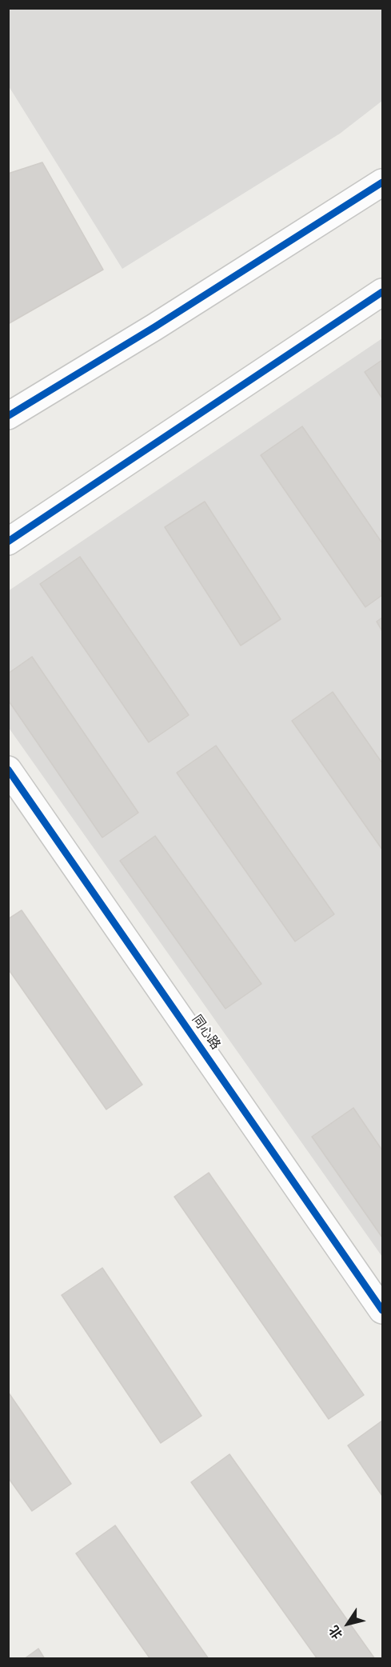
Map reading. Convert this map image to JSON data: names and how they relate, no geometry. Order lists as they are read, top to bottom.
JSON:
{
  "streets": {
    "street": ["同心路"]
  },
  "north": "bottom left"
}
